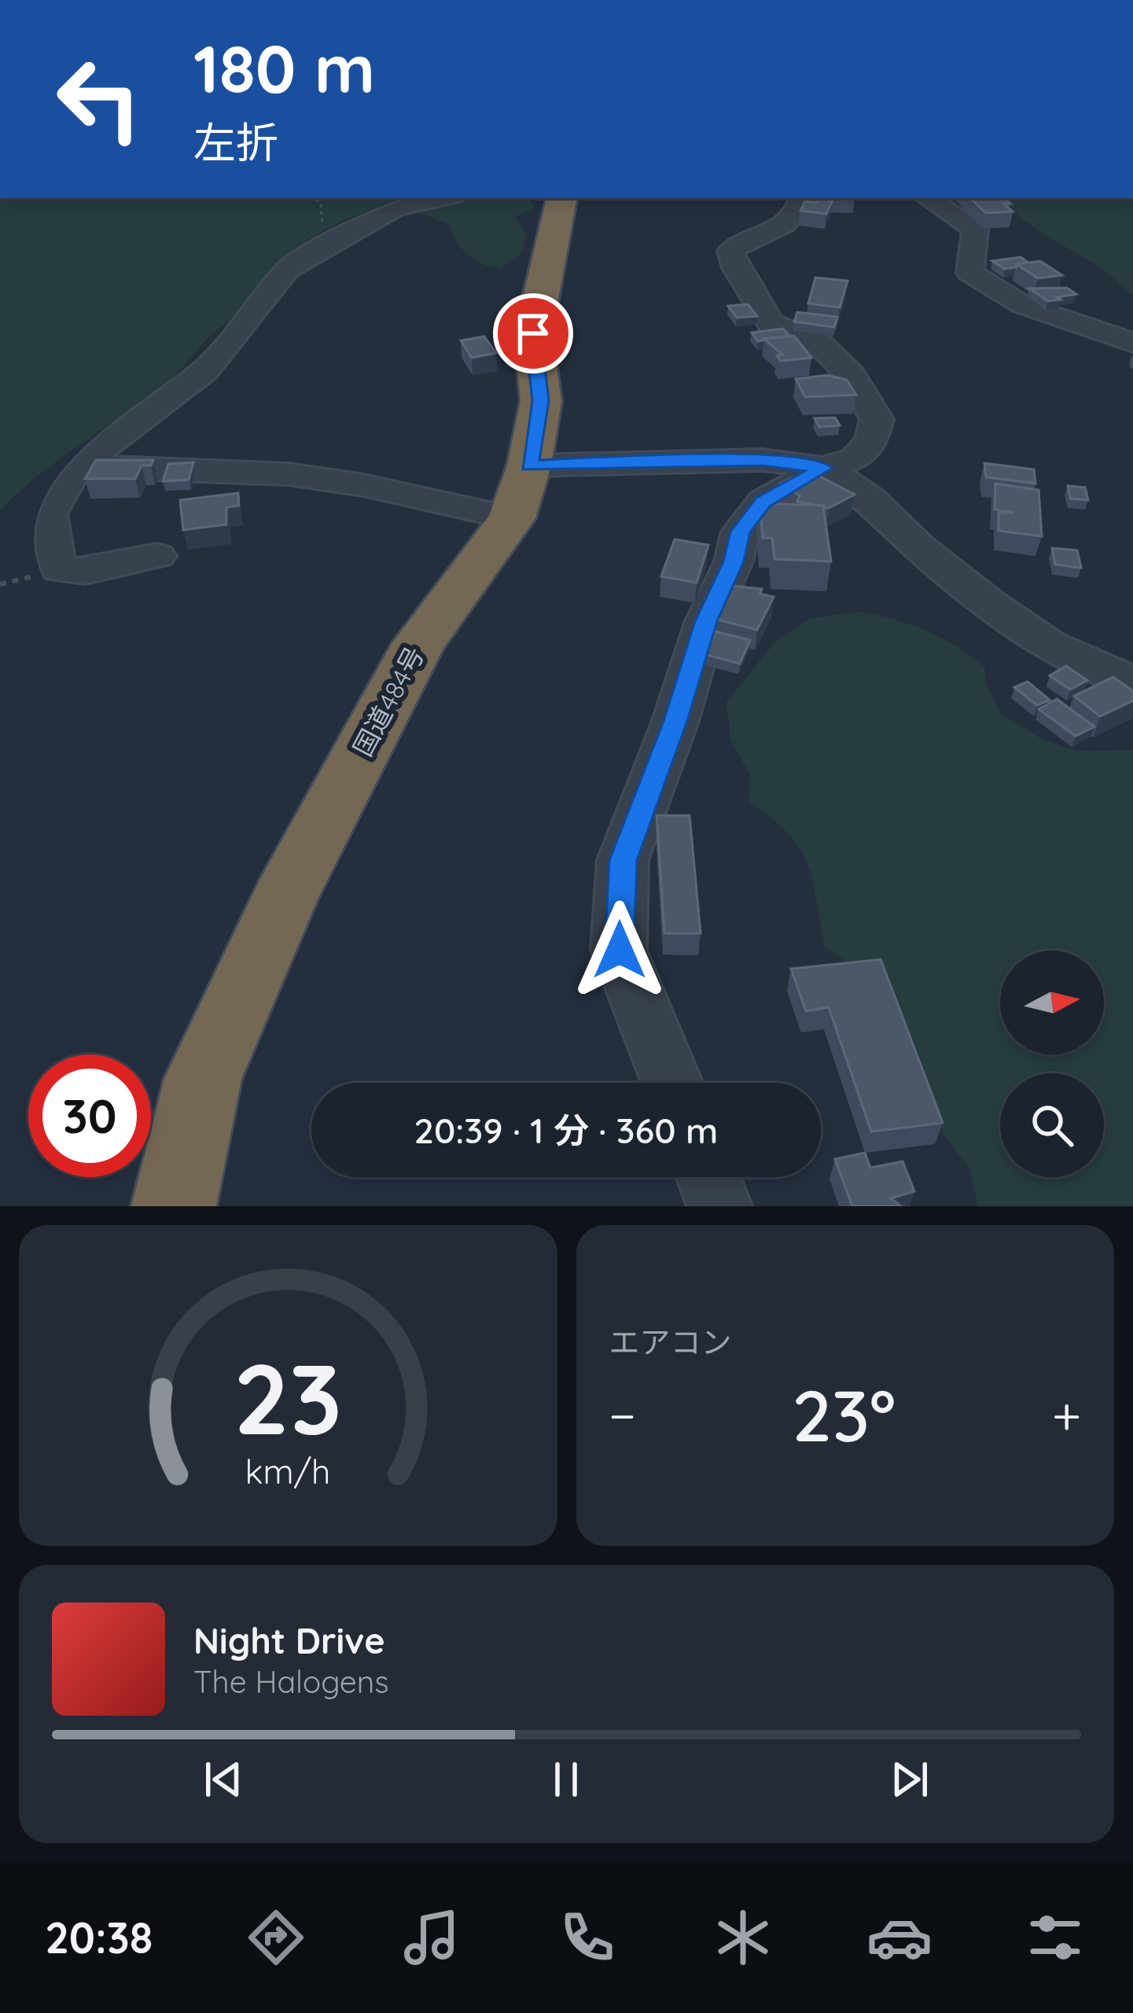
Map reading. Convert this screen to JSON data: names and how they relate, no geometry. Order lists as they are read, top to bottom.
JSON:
{
  "streets": {
    "highway": ["国道484号"]
  },
  "north": "right",
  "page": {
    "turn": ["180 m", "左折"],
    "limit": "30",
    "trip": "20:39 · 1 分 · 360 m",
    "tile": "エアコン",
    "heat": ["−", "23°", "+"],
    "song": ["Night Drive", "The Halogens"],
    "tabs": "20:38",
    "gauge": ["23", "km/h"]
  }
}
